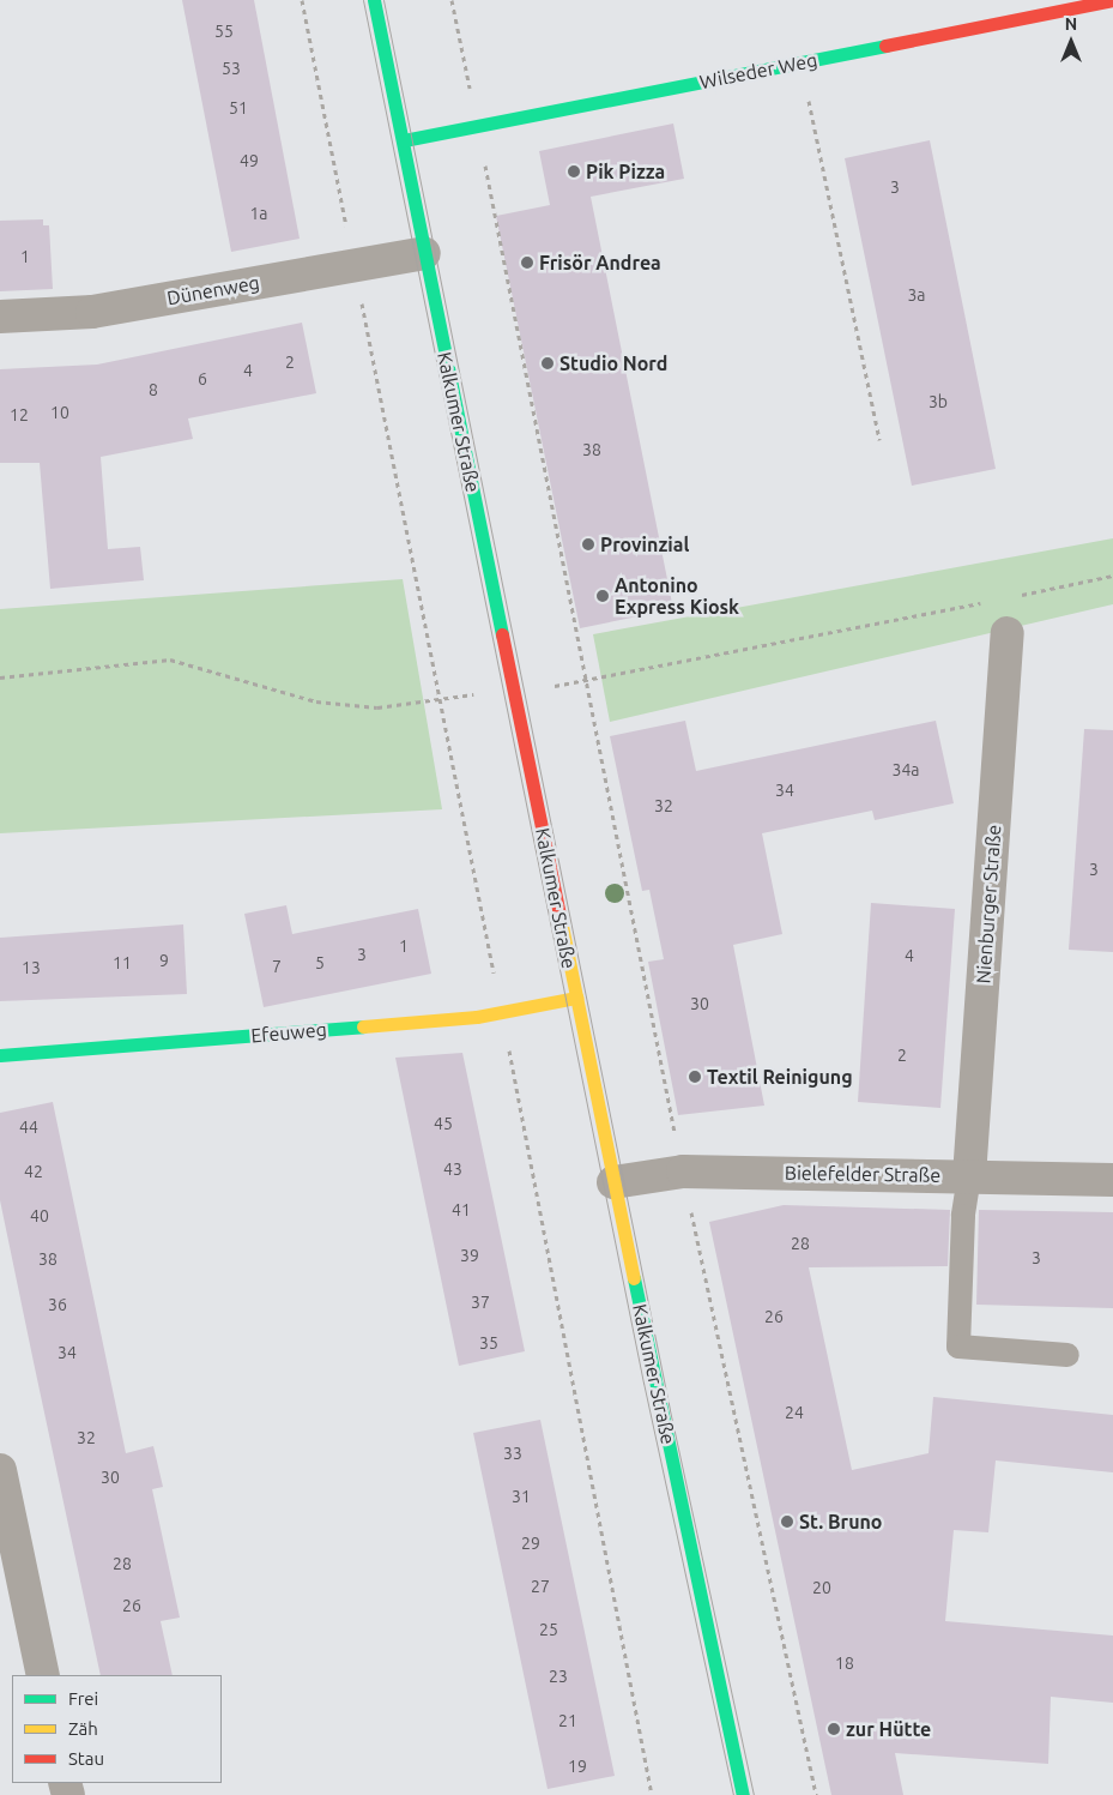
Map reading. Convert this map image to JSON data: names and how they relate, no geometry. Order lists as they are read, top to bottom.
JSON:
{
  "streets": {
    "main road": ["Wilseder Weg", "Kalkumer Straße", "Efeuweg"],
    "street": ["Dünenweg", "Nienburger Straße", "Bielefelder Straße"]
  },
  "crossings": [
    ["Wilseder Weg", "Kalkumer Straße"],
    ["Dünenweg", "Kalkumer Straße"],
    ["Kalkumer Straße", "Efeuweg"],
    ["Kalkumer Straße", "Bielefelder Straße"],
    ["Nienburger Straße", "Bielefelder Straße"]
  ],
  "places": [
    "Pik Pizza",
    "Frisör Andrea",
    "Studio Nord",
    "Provinzial",
    "Antonino Express Kiosk",
    "Textil Reinigung",
    "St. Bruno",
    "zur Hütte"
  ],
  "house_numbers": [
    "55",
    "53",
    "51",
    "49",
    "3",
    "1a",
    "1",
    "3a",
    "2",
    "4",
    "6",
    "8",
    "3b",
    "10",
    "12",
    "38",
    "34a",
    "34",
    "32",
    "3",
    "1",
    "3",
    "4",
    "9",
    "11",
    "5",
    "7",
    "13",
    "30",
    "2",
    "45",
    "44",
    "43",
    "42",
    "41",
    "40",
    "28",
    "39",
    "3",
    "38",
    "37",
    "36",
    "26",
    "35",
    "34",
    "24",
    "32",
    "33",
    "30",
    "31",
    "29",
    "28",
    "27",
    "20",
    "26",
    "25",
    "18",
    "23",
    "21",
    "19"
  ],
  "legend": ["Frei", "Zäh", "Stau"],
  "north": "top"
}
